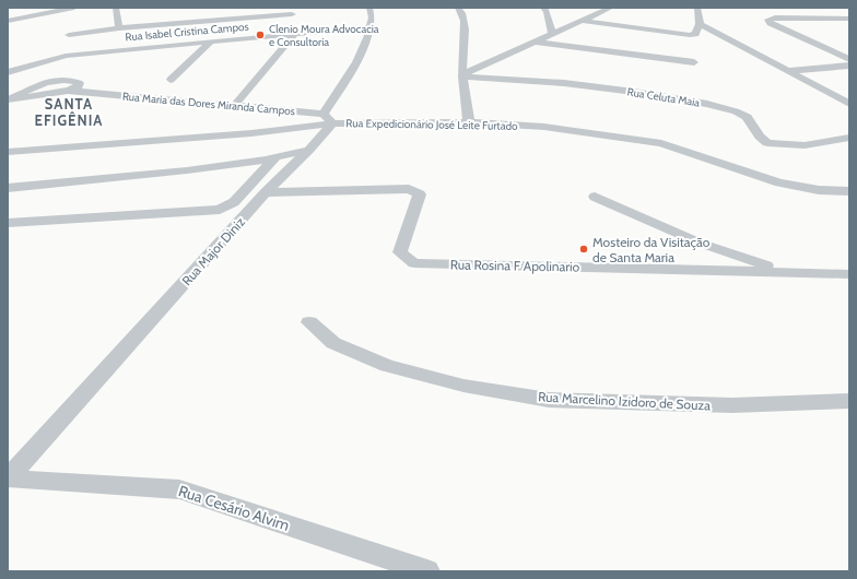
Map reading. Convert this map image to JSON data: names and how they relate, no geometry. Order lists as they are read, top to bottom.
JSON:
{
  "streets": {
    "street": [
      "Rua Isabel Cristina Campos",
      "Rua Celuta Maia",
      "Rua Maria das Dores Miranda Campos",
      "Rua Expedicionário José Leite Furtado",
      "Rua Major Diniz",
      "Rua Rosina F Apolinario",
      "Rua Marcelino Izidoro de Souza",
      "Rua Cesário Alvim"
    ]
  },
  "crossings": [
    ["Rua Isabel Cristina Campos", "Rua Major Diniz"],
    ["Rua Maria das Dores Miranda Campos", "Rua Expedicionário José Leite Furtado"],
    ["Rua Maria das Dores Miranda Campos", "Rua Major Diniz"],
    ["Rua Expedicionário José Leite Furtado", "Rua Major Diniz"],
    ["Rua Major Diniz", "Rua Rosina F Apolinario"],
    ["Rua Major Diniz", "Rua Cesário Alvim"]
  ],
  "districts": ["SANTA EFIGÊNIA"],
  "places": ["Clenio Moura Advocacia e Consultoria", "Mosteiro da Visitação de Santa Maria"]
}
